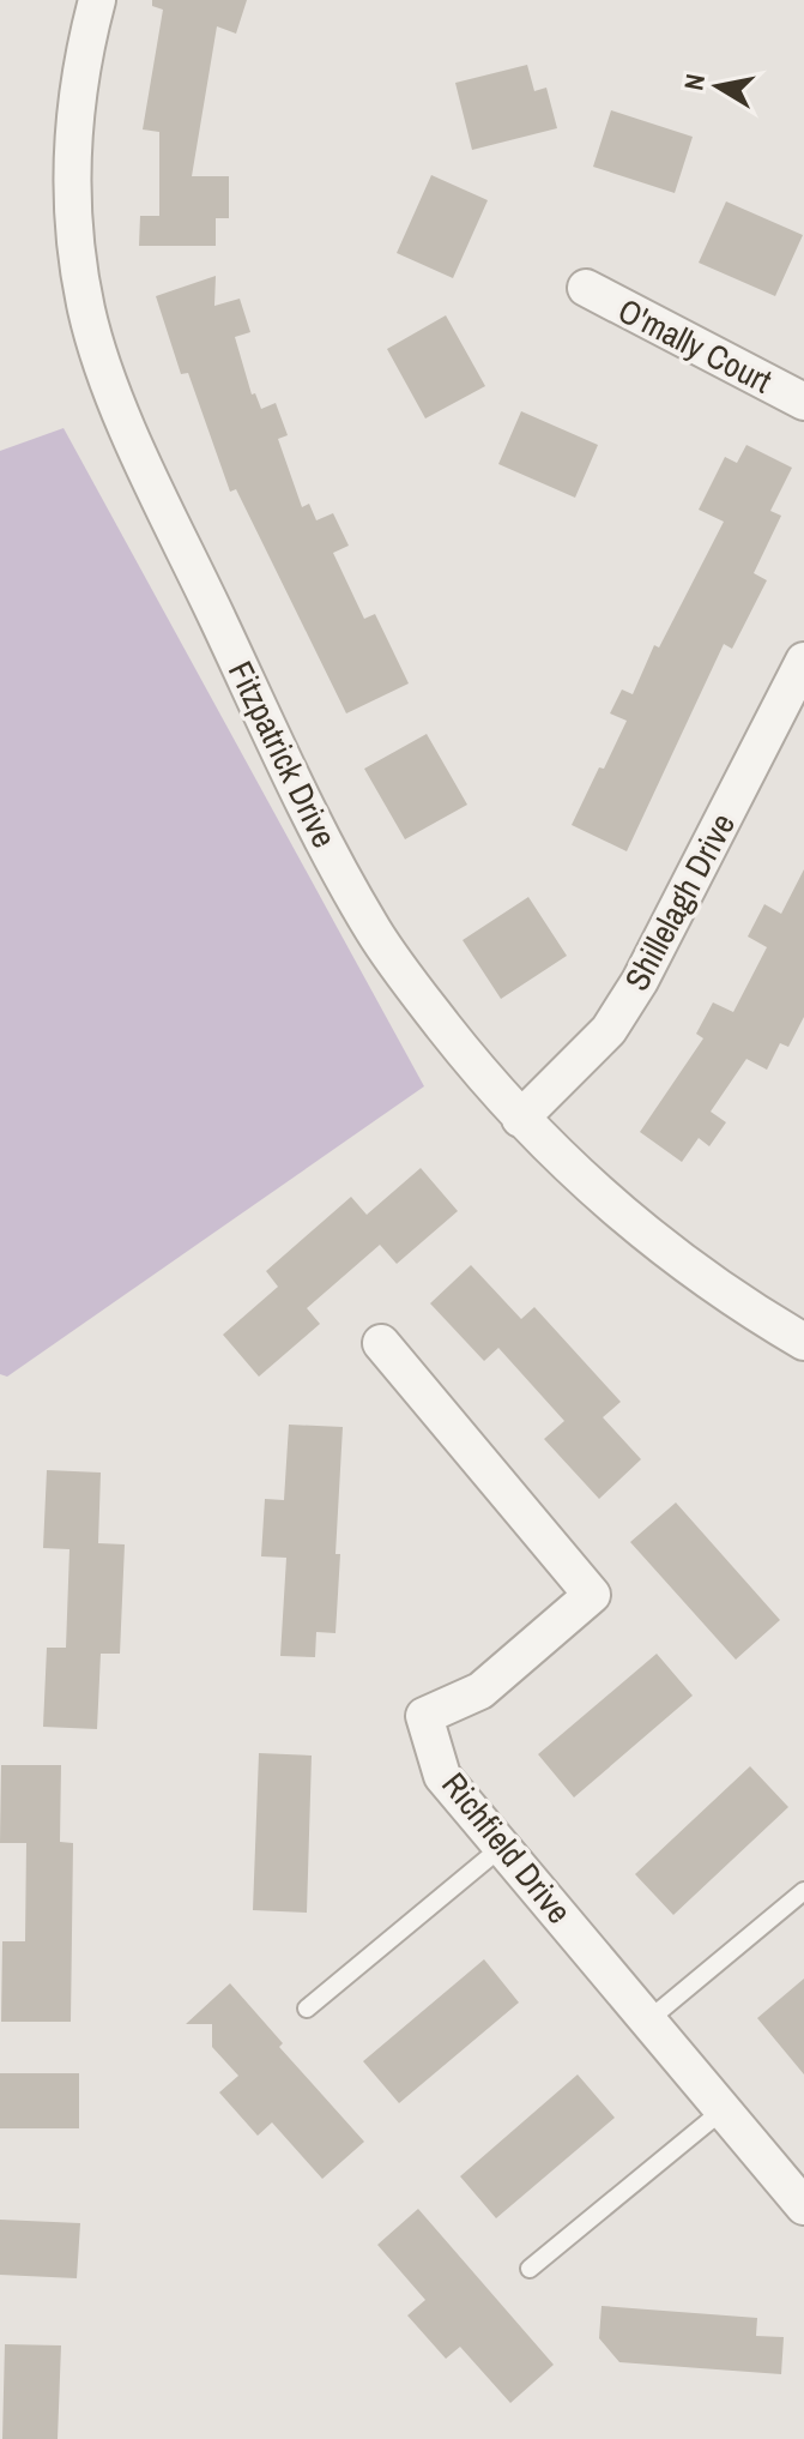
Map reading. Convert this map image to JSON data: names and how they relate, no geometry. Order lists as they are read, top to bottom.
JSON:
{
  "streets": {
    "street": [
      "O'mally Court",
      "Fitzpatrick Drive",
      "Shillelagh Drive",
      "Richfield Drive"
    ]
  },
  "crossings": [
    ["Fitzpatrick Drive", "Shillelagh Drive"]
  ],
  "north": "left"
}
